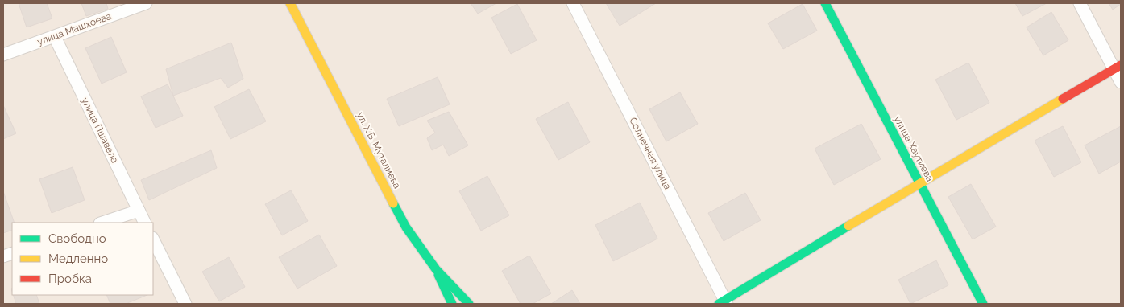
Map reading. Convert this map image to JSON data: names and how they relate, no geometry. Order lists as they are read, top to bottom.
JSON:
{
  "streets": {
    "street": [
      "улица Машхоева",
      "улица Пшавела",
      "улица Хаутиева",
      "ул. Х.Б. Муталиева",
      "Солнечная улица"
    ]
  },
  "crossings": [
    ["улица Машхоева", "улица Пшавела"]
  ],
  "legend": ["Свободно", "Медленно", "Пробка"]
}
